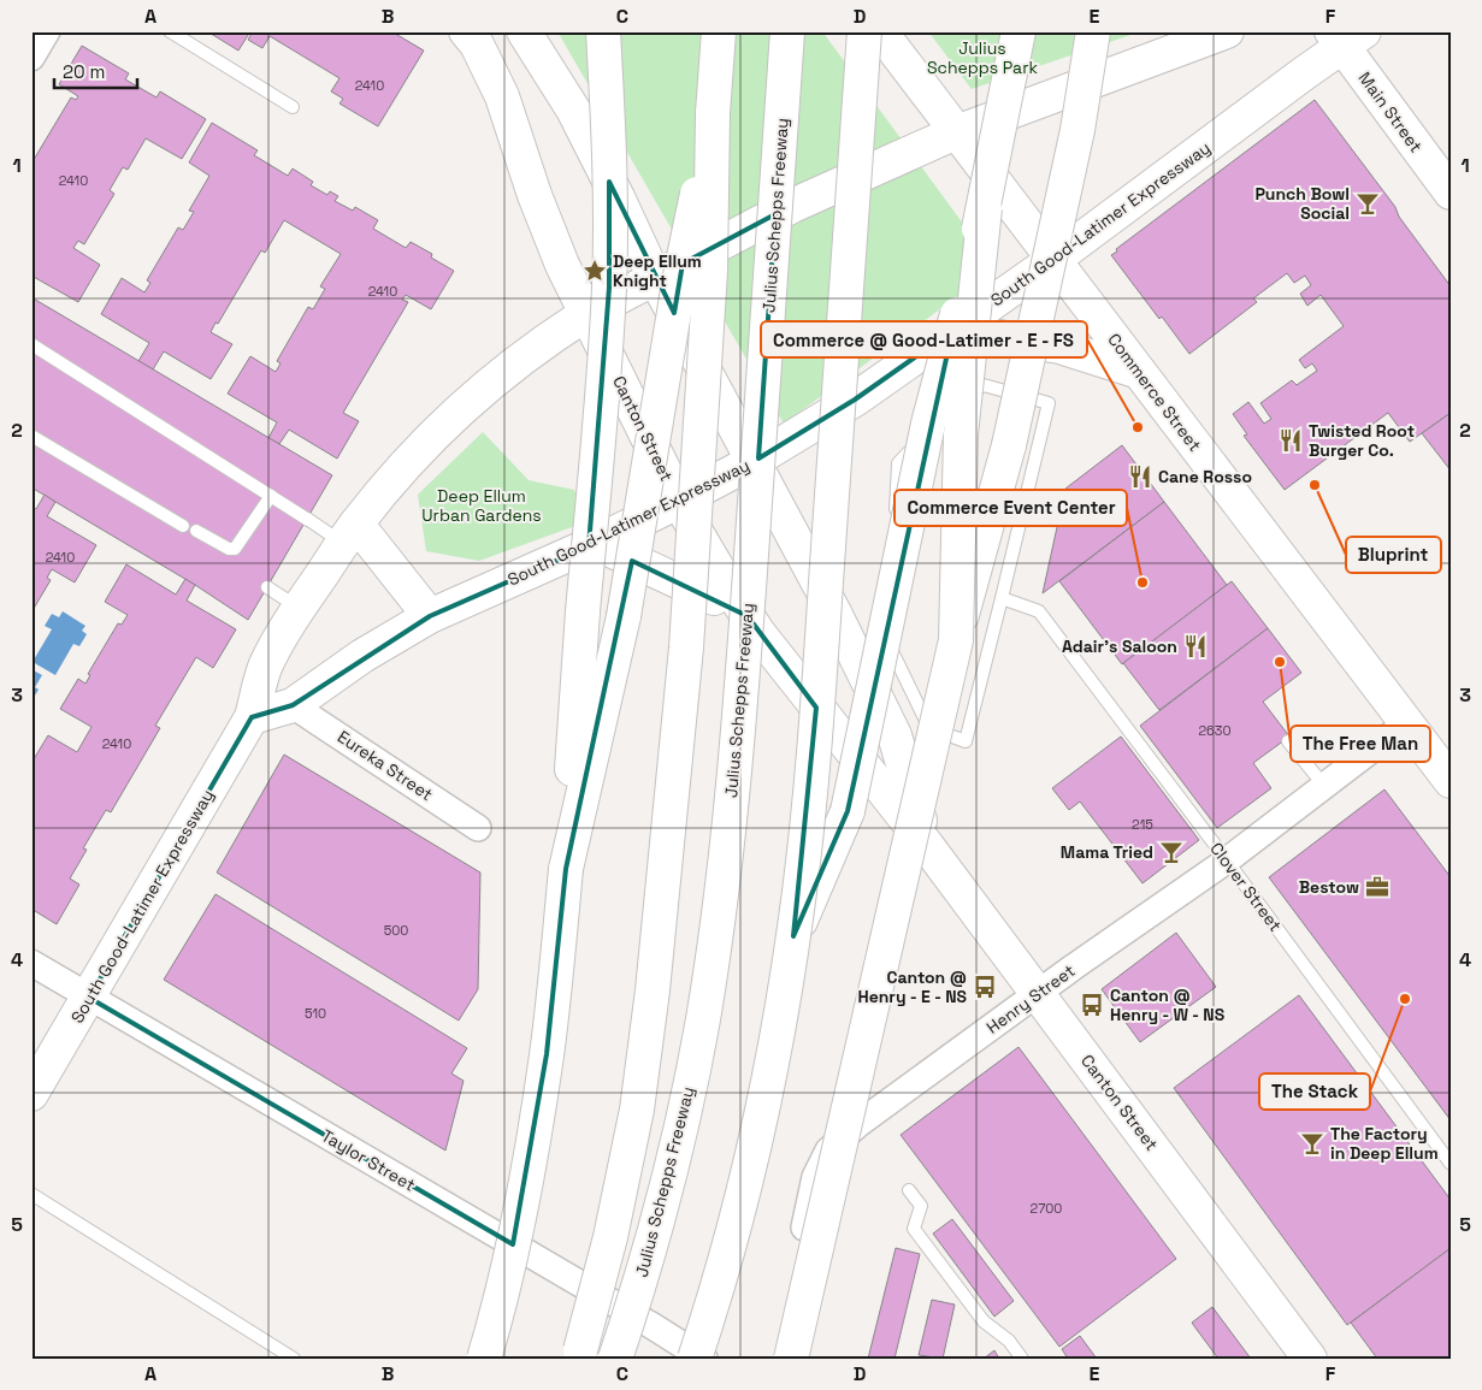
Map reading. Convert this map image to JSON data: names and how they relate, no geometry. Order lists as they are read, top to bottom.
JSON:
{
  "streets": {
    "main road": [
      "Main Street",
      "Julius Schepps Freeway",
      "South Good-Latimer Expressway",
      "Commerce Street",
      "Canton Street"
    ],
    "street": ["Eureka Street", "Henry Street", "Taylor Street"],
    "lane": ["Clover Street"]
  },
  "crossings": [
    ["Main Street", "South Good-Latimer Expressway"],
    ["South Good-Latimer Expressway", "Commerce Street"],
    ["South Good-Latimer Expressway", "Canton Street"],
    ["South Good-Latimer Expressway", "Eureka Street"],
    ["South Good-Latimer Expressway", "Taylor Street"],
    ["Commerce Street", "Henry Street"],
    ["Canton Street", "Henry Street"],
    ["Clover Street", "Henry Street"]
  ],
  "parks": ["Julius Schepps Park", "Deep Ellum Urban Gardens"],
  "places": {
    "bar": ["Punch Bowl Social", "Mama Tried", "The Factory in Deep Ellum"],
    "place": ["Deep Ellum Knight"],
    "other": [
      "Commerce @ Good-Latimer - E - FS",
      "Bluprint",
      "Commerce Event Center",
      "The Free Man",
      "The Stack"
    ],
    "restaurant": ["Twisted Root Burger Co.", "Cane Rosso", "Adair's Saloon"],
    "office": ["Bestow"],
    "bus stop": ["Canton @ Henry - E - NS", "Canton @ Henry - W - NS"]
  },
  "house_numbers": [
    "2410",
    "2410",
    "2410",
    "2410",
    "2630",
    "2410",
    "215",
    "500",
    "510",
    "2700"
  ],
  "scale_bar": "20 m",
  "grid": {
    "columns": [
      "A",
      "B",
      "C",
      "D",
      "E",
      "F"
    ],
    "rows": [
      "1",
      "2",
      "3",
      "4",
      "5"
    ]
  }
}
